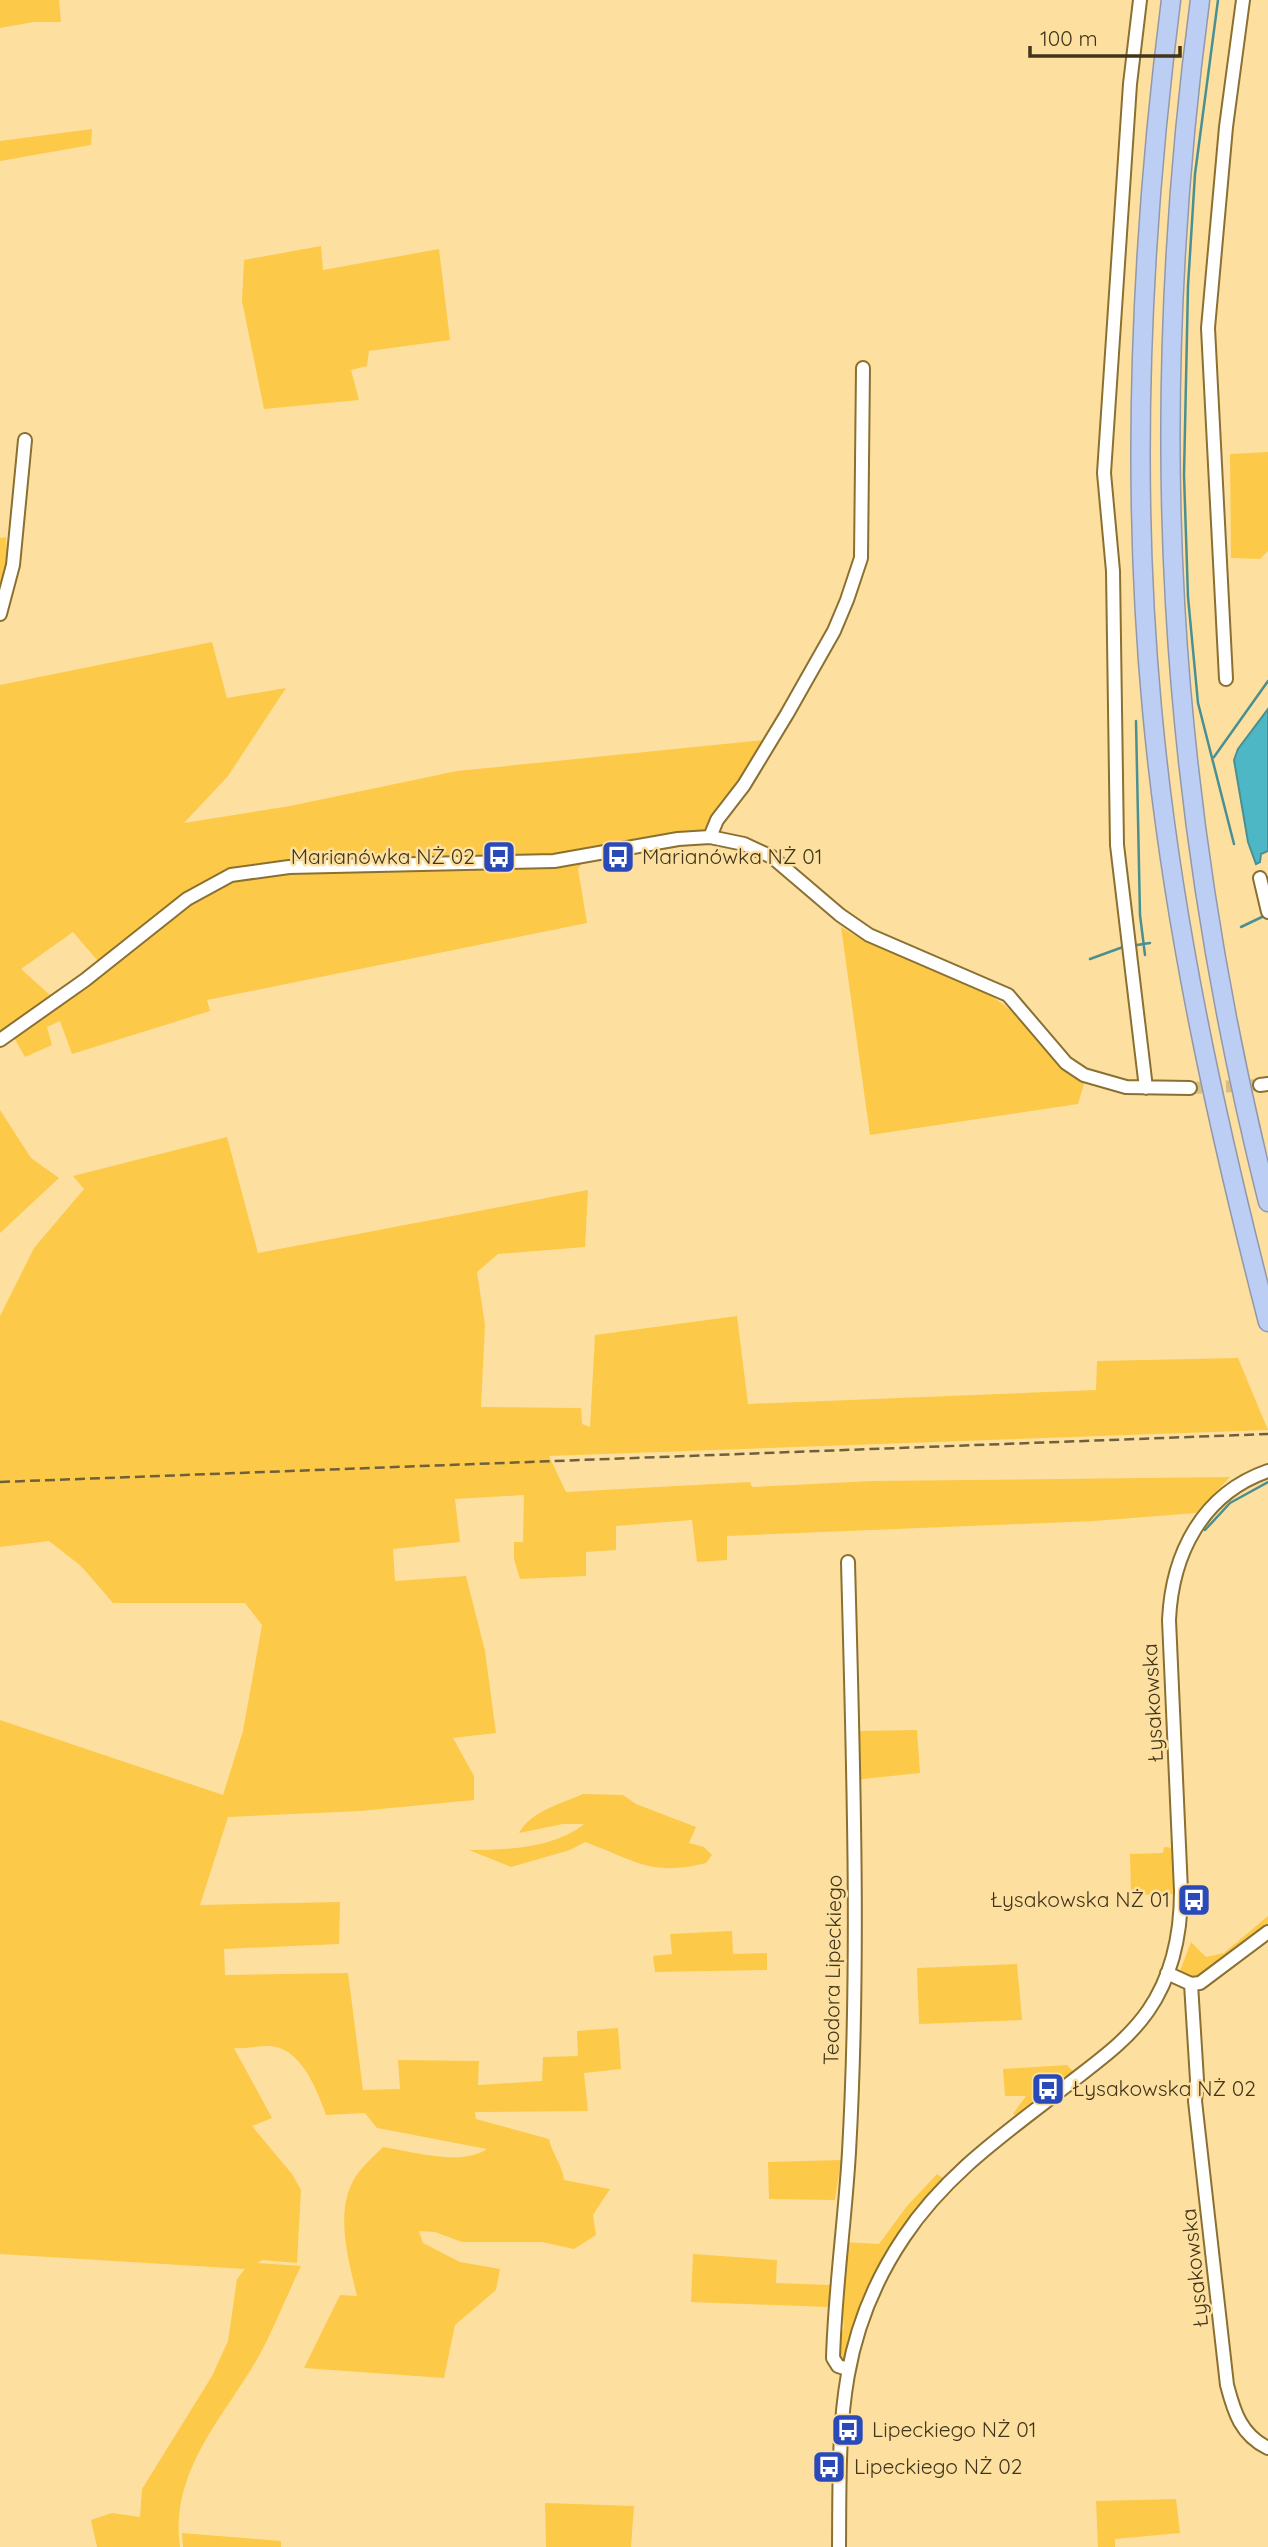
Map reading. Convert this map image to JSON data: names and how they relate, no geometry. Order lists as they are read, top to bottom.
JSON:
{
  "streets": {
    "street": ["Łysakowska", "Teodora Lipeckiego"]
  },
  "crossings": [
    ["Łysakowska", "Teodora Lipeckiego"]
  ],
  "places": {
    "bus stop": [
      "Marianówka NŻ 02",
      "Marianówka NŻ 01",
      "Łysakowska NŻ 01",
      "Łysakowska NŻ 02",
      "Lipeckiego NŻ 01",
      "Lipeckiego NŻ 02"
    ]
  },
  "scale_bar": "100 m"
}
